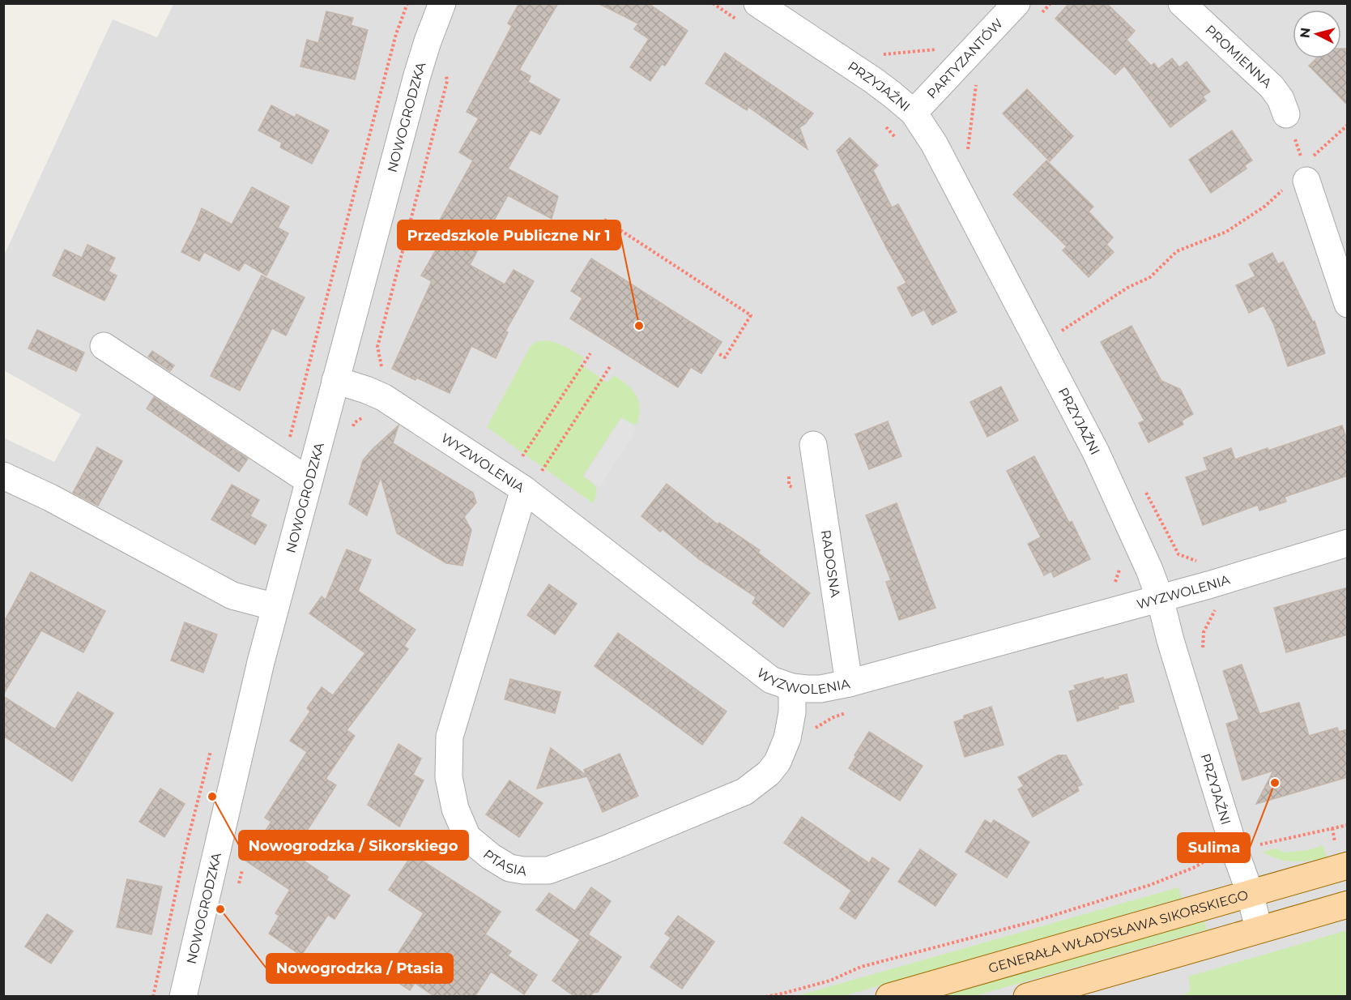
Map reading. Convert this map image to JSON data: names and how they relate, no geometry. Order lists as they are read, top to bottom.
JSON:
{
  "streets": {
    "main road": ["GENERAŁA WŁADYSŁAWA SIKORSKIEGO"],
    "street": [
      "PROMIENNA",
      "PARTYZANTÓW",
      "PRZYJAŹNI",
      "NOWOGRODZKA",
      "WYZWOLENIA",
      "RADOSNA",
      "PTASIA"
    ]
  },
  "crossings": [
    ["PARTYZANTÓW", "PRZYJAŹNI"],
    ["PRZYJAŹNI", "WYZWOLENIA"],
    ["PRZYJAŹNI", "GENERAŁA WŁADYSŁAWA SIKORSKIEGO"],
    ["NOWOGRODZKA", "WYZWOLENIA"],
    ["WYZWOLENIA", "RADOSNA"],
    ["WYZWOLENIA", "PTASIA"]
  ],
  "places": [
    "Przedszkole Publiczne Nr 1",
    "Sulima",
    "Nowogrodzka / Sikorskiego",
    "Nowogrodzka / Ptasia"
  ],
  "north": "left"
}
